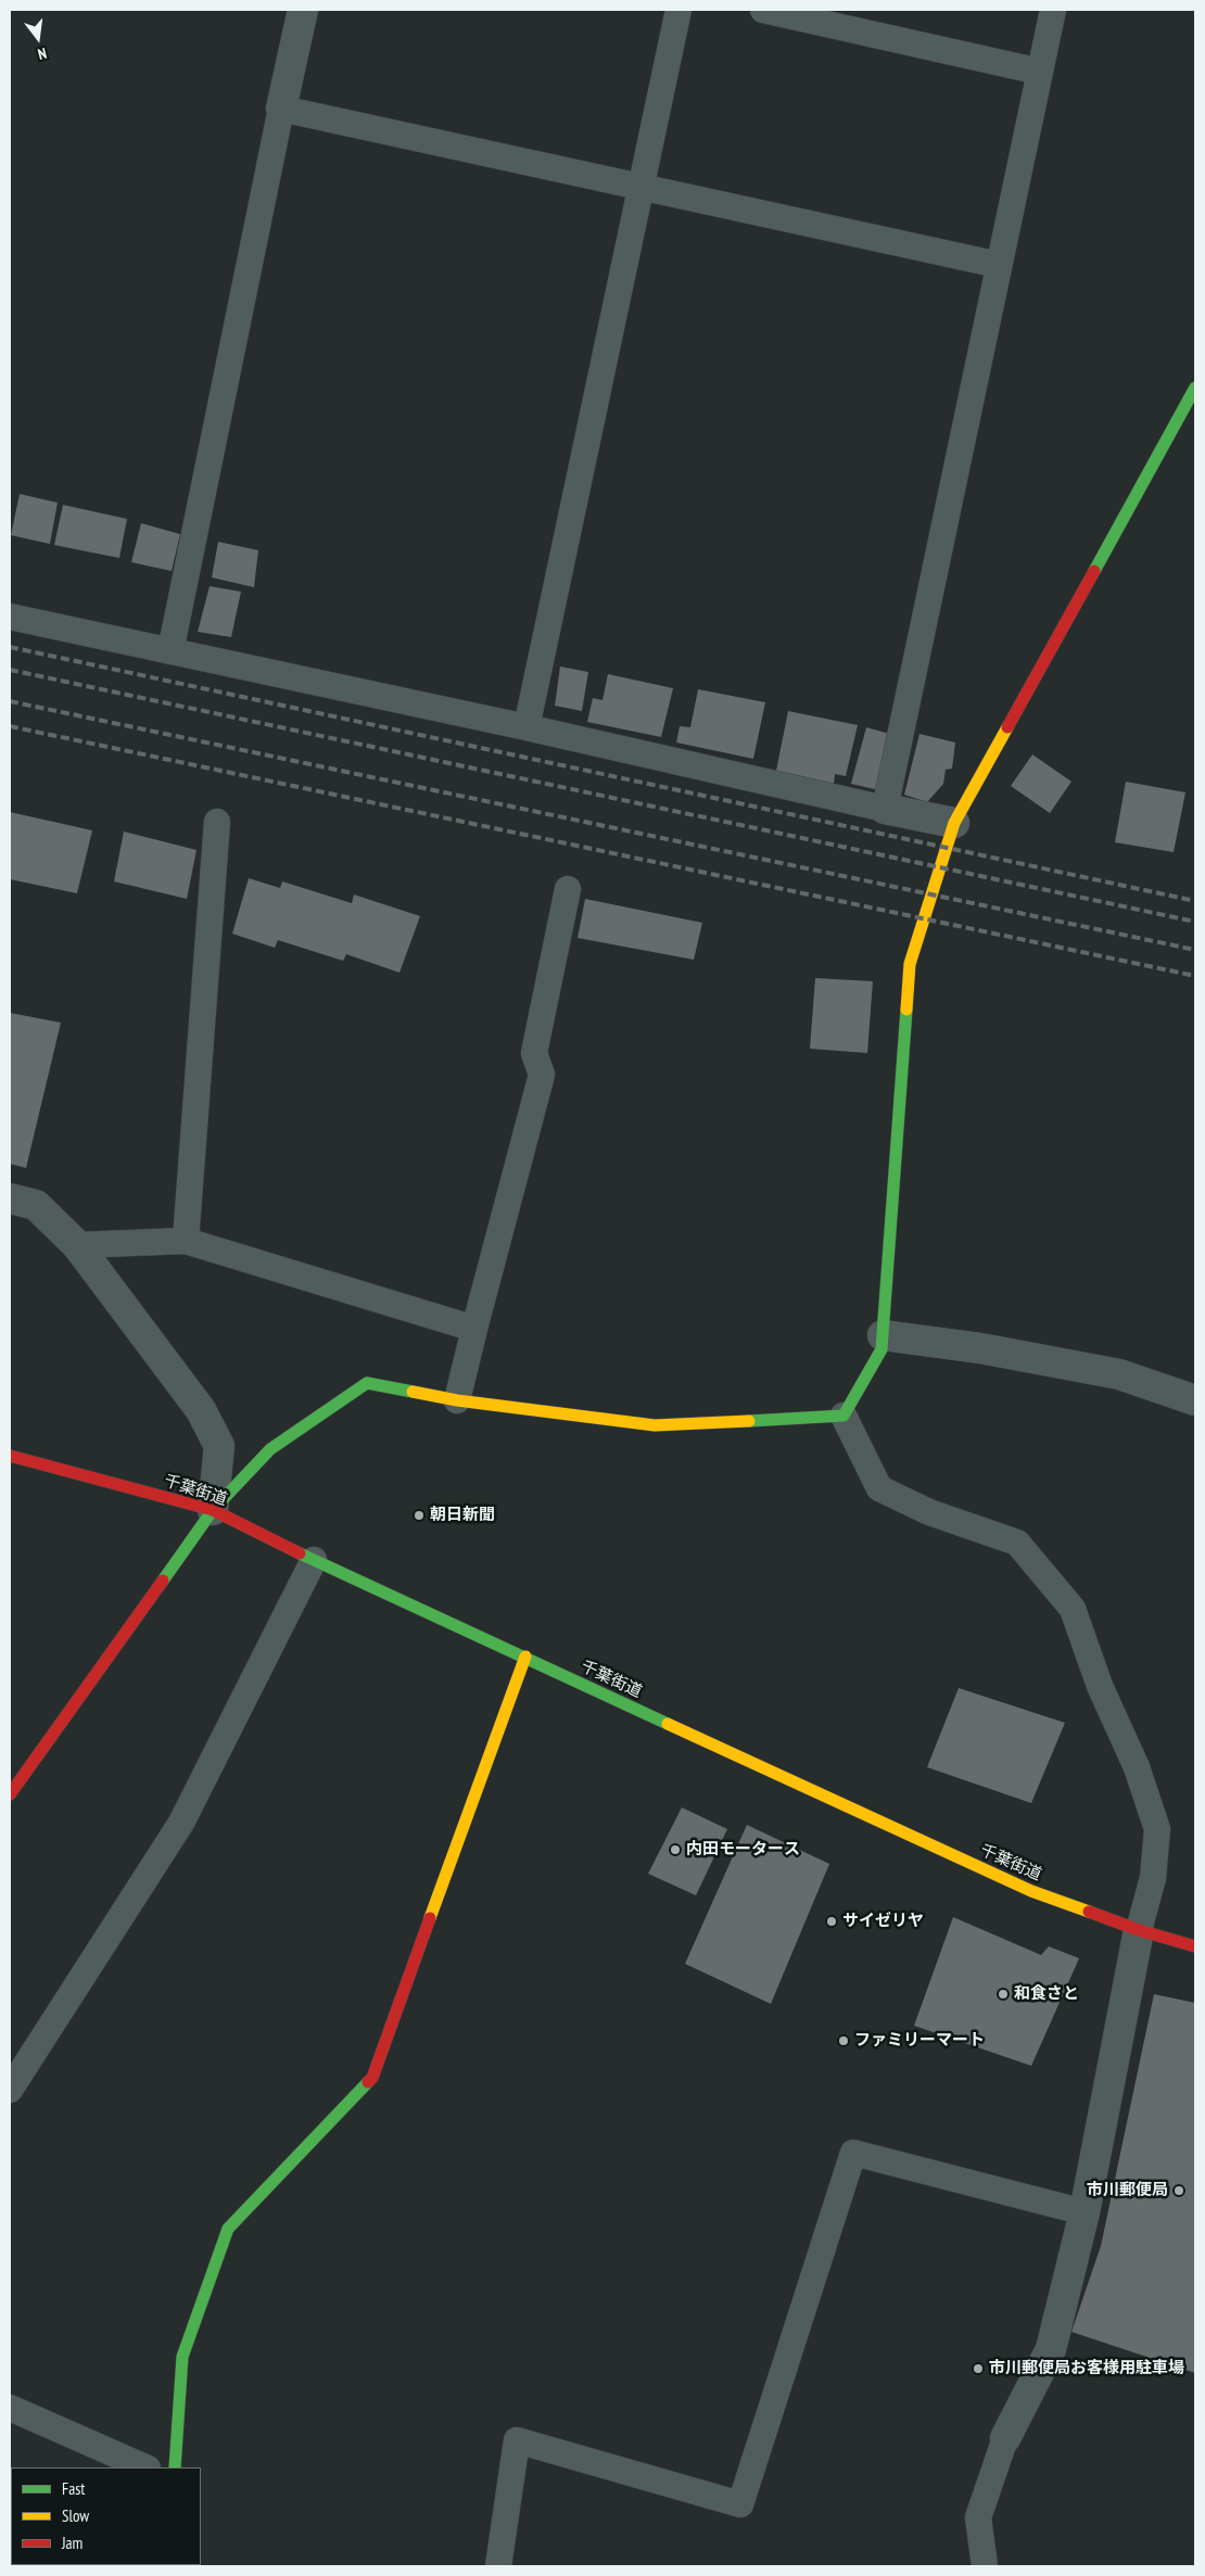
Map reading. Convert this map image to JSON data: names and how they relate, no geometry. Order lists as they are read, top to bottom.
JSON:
{
  "streets": {
    "main road": ["千葉街道"]
  },
  "places": [
    "朝日新聞",
    "内田モータース",
    "サイゼリヤ",
    "和食さと",
    "ファミリーマート",
    "市川郵便局",
    "市川郵便局お客様用駐車場"
  ],
  "legend": ["Fast", "Slow", "Jam"],
  "north": "bottom"
}
